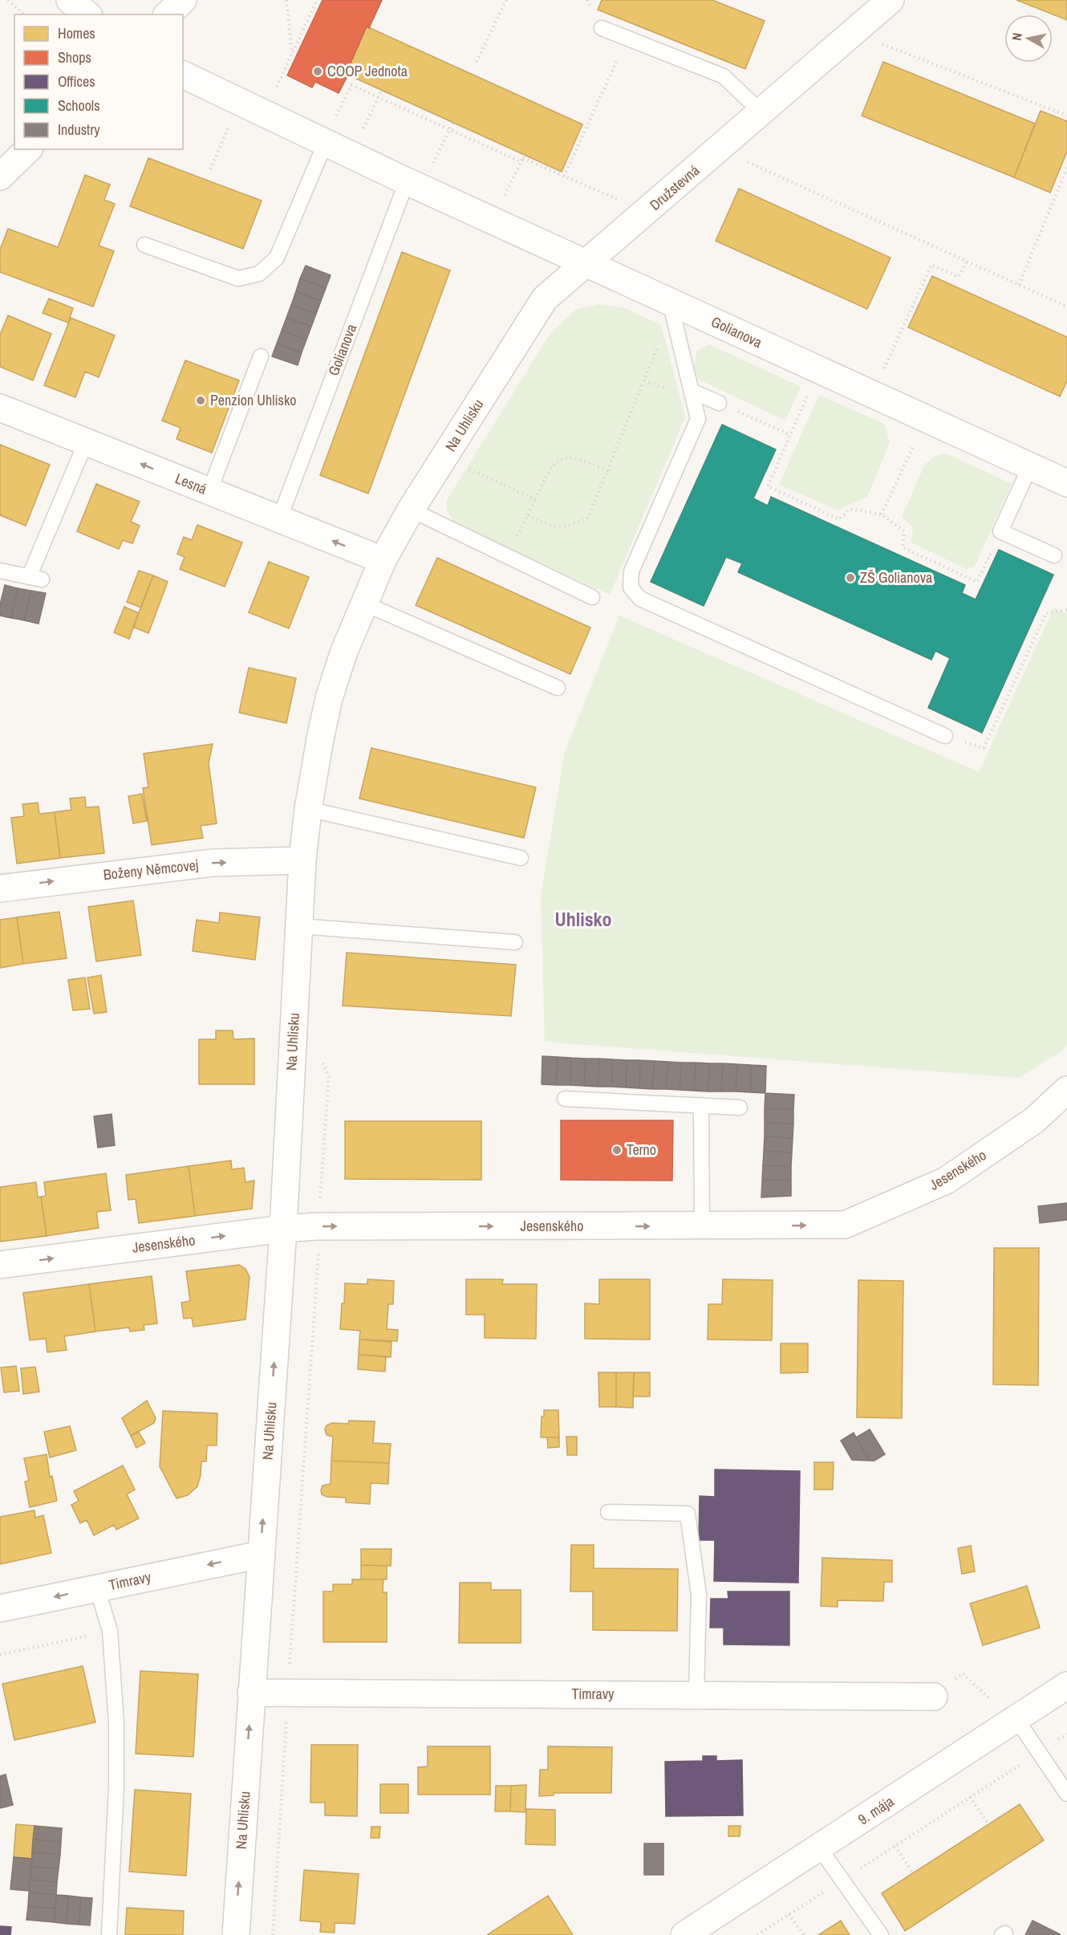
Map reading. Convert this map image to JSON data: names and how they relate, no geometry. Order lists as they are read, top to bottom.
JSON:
{
  "streets": {
    "street": [
      "Družstevná",
      "Golianova",
      "Na Uhlisku",
      "Lesná",
      "Boženy Němcovej",
      "Jesenského",
      "Timravy",
      "9. mája"
    ]
  },
  "crossings": [
    ["Družstevná", "Golianova"],
    ["Družstevná", "Na Uhlisku"],
    ["Golianova", "Na Uhlisku"],
    ["Golianova", "Lesná"],
    ["Na Uhlisku", "Lesná"],
    ["Na Uhlisku", "Boženy Němcovej"],
    ["Na Uhlisku", "Jesenského"],
    ["Na Uhlisku", "Timravy"]
  ],
  "one_way": ["Lesná", "Boženy Němcovej", "Jesenského"],
  "districts": ["Uhlisko"],
  "places": [
    "COOP Jednota",
    "Penzion Uhlisko",
    "ZŠ Golianova",
    "Terno"
  ],
  "legend": [
    "Homes",
    "Shops",
    "Offices",
    "Schools",
    "Industry"
  ],
  "north": "left"
}
